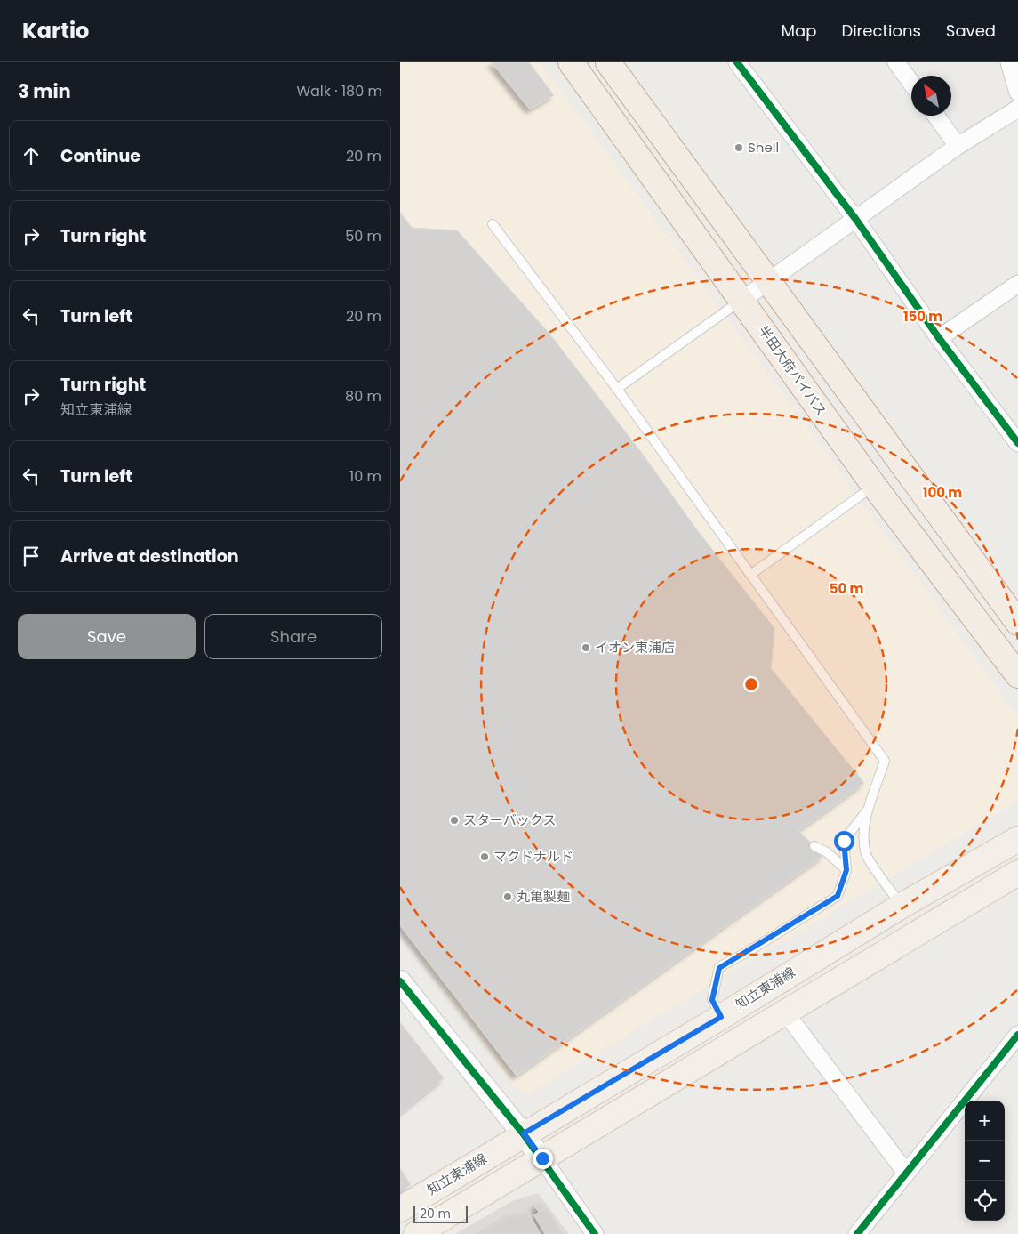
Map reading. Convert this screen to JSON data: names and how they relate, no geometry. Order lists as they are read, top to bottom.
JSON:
{
  "streets": {
    "highway": ["半田大府パイパス"],
    "main road": ["知立東浦線"]
  },
  "places": [
    "Shell",
    "イオン東浦店",
    "スターバックス",
    "マクドナルド",
    "丸亀製麺"
  ],
  "scale_bar": "20 m",
  "north": "top left",
  "page": {
    "header": "Kartio",
    "nav": ["Map", "Directions", "Saved"],
    "heading": ["3 min", "Walk · 180 m"],
    "list": [
      ["Continue", "20 m"],
      ["Turn right", "50 m"],
      ["Turn left", "20 m"],
      ["Turn right", "知立東浦線", "80 m"],
      ["Turn left", "10 m"],
      "Arrive at destination"
    ],
    "buttons": ["Save", "Share"],
    "map_buttons": ["+", "−"],
    "scale": "20 m"
  },
  "rings": ["150 m", "100 m", "50 m"]
}
